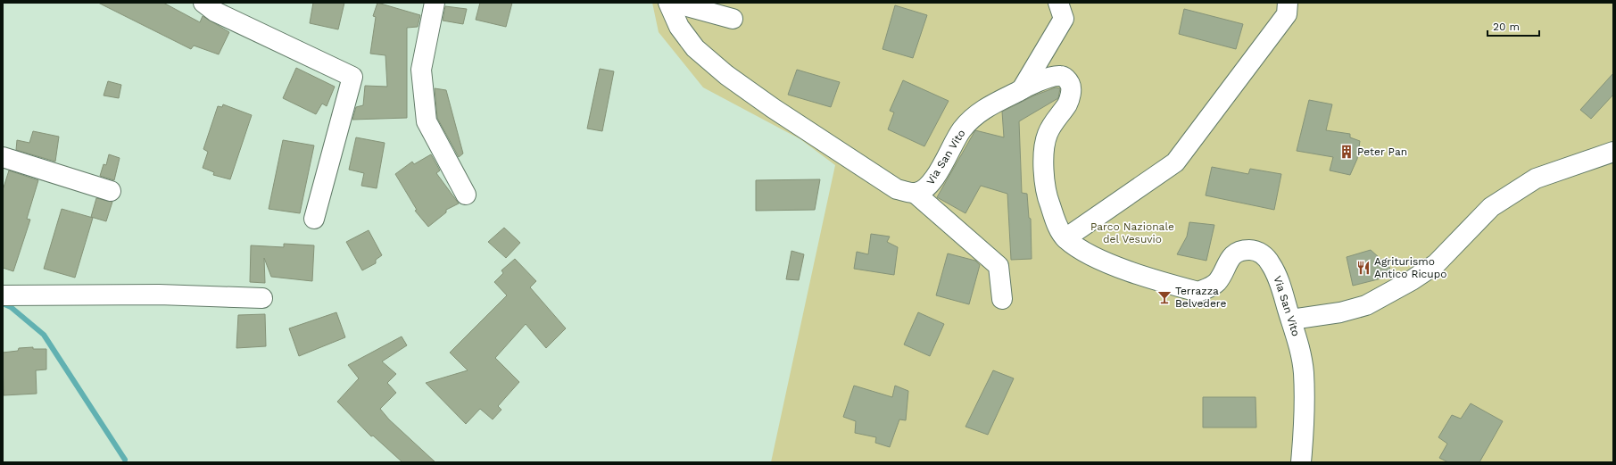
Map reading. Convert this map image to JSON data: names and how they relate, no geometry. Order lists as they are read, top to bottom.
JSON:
{
  "streets": {
    "street": ["Via San Vito"]
  },
  "parks": ["Parco Nazionale del Vesuvio"],
  "places": {
    "building": ["Peter Pan"],
    "restaurant": ["Agriturismo Antico Ricupo"],
    "bar": ["Terrazza Belvedere"]
  },
  "scale_bar": "20 m"
}
